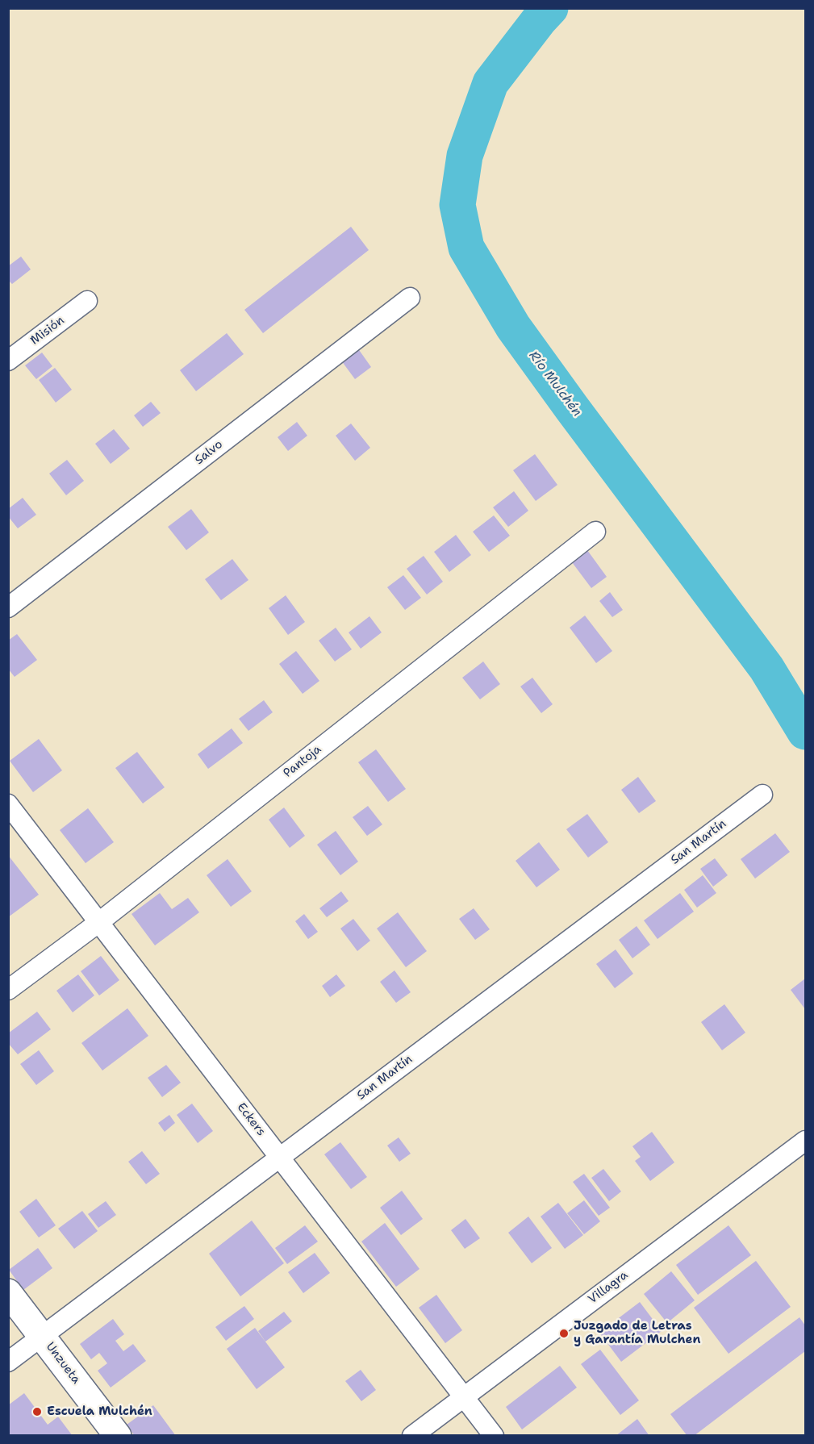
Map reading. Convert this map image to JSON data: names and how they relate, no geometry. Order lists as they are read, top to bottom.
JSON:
{
  "streets": {
    "main road": ["Unzueta"],
    "street": [
      "Misión",
      "Salvo",
      "Pantoja",
      "San Martín",
      "Eckers",
      "Villagra"
    ]
  },
  "crossings": [
    ["Pantoja", "Eckers"],
    ["San Martín", "Eckers"],
    ["San Martín", "Unzueta"],
    ["Eckers", "Villagra"]
  ],
  "water": ["Río Mulchén"],
  "places": ["Juzgado de Letras y Garantía Mulchen", "Escuela Mulchén"]
}
